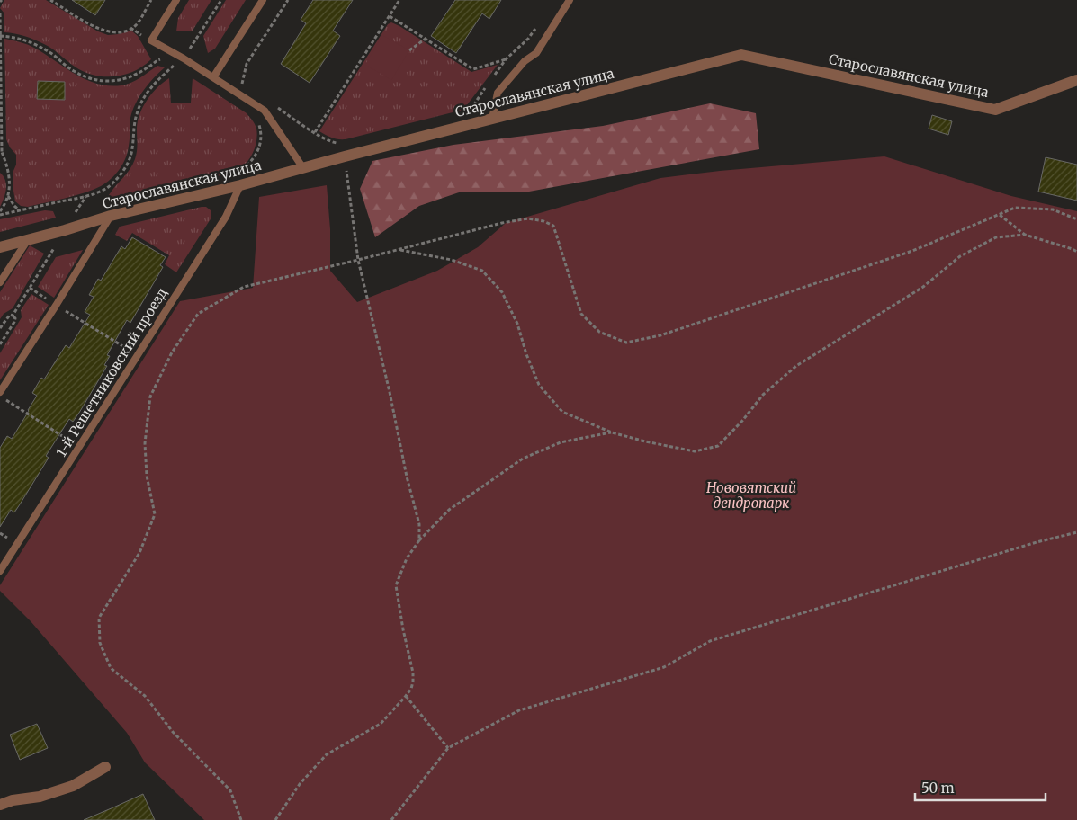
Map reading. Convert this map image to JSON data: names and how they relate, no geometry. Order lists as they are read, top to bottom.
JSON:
{
  "streets": {
    "street": ["Старославянская улица"],
    "lane": ["1-й Решетниковский проезд"]
  },
  "crossings": [
    ["Старославянская улица", "1-й Решетниковский проезд"]
  ],
  "parks": ["Нововятский дендропарк"],
  "scale_bar": "50 m"
}
